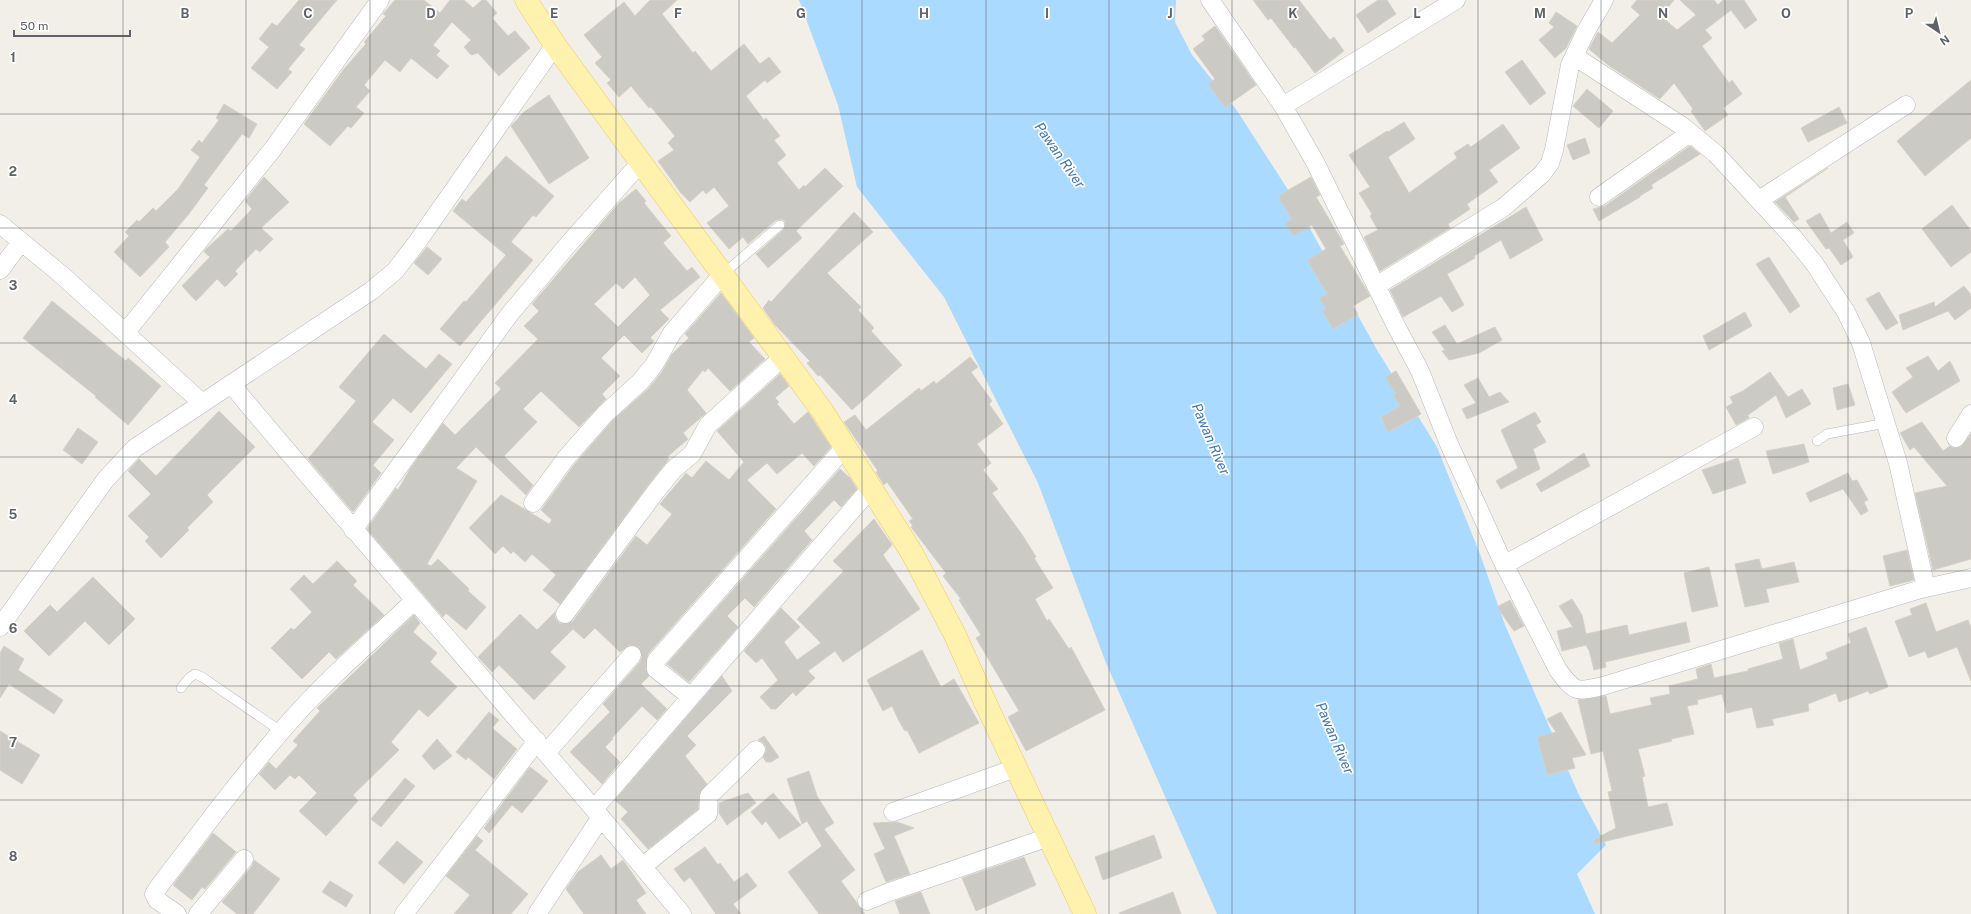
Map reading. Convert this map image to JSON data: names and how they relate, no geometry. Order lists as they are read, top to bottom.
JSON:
{
  "water": ["Pawan River"],
  "scale_bar": "50 m",
  "north": "bottom right",
  "grid": {
    "columns": [
      "B",
      "C",
      "D",
      "E",
      "F",
      "G",
      "H",
      "I",
      "J",
      "K",
      "L",
      "M",
      "N",
      "O",
      "P"
    ],
    "rows": [
      "1",
      "2",
      "3",
      "4",
      "5",
      "6",
      "7",
      "8"
    ]
  }
}
